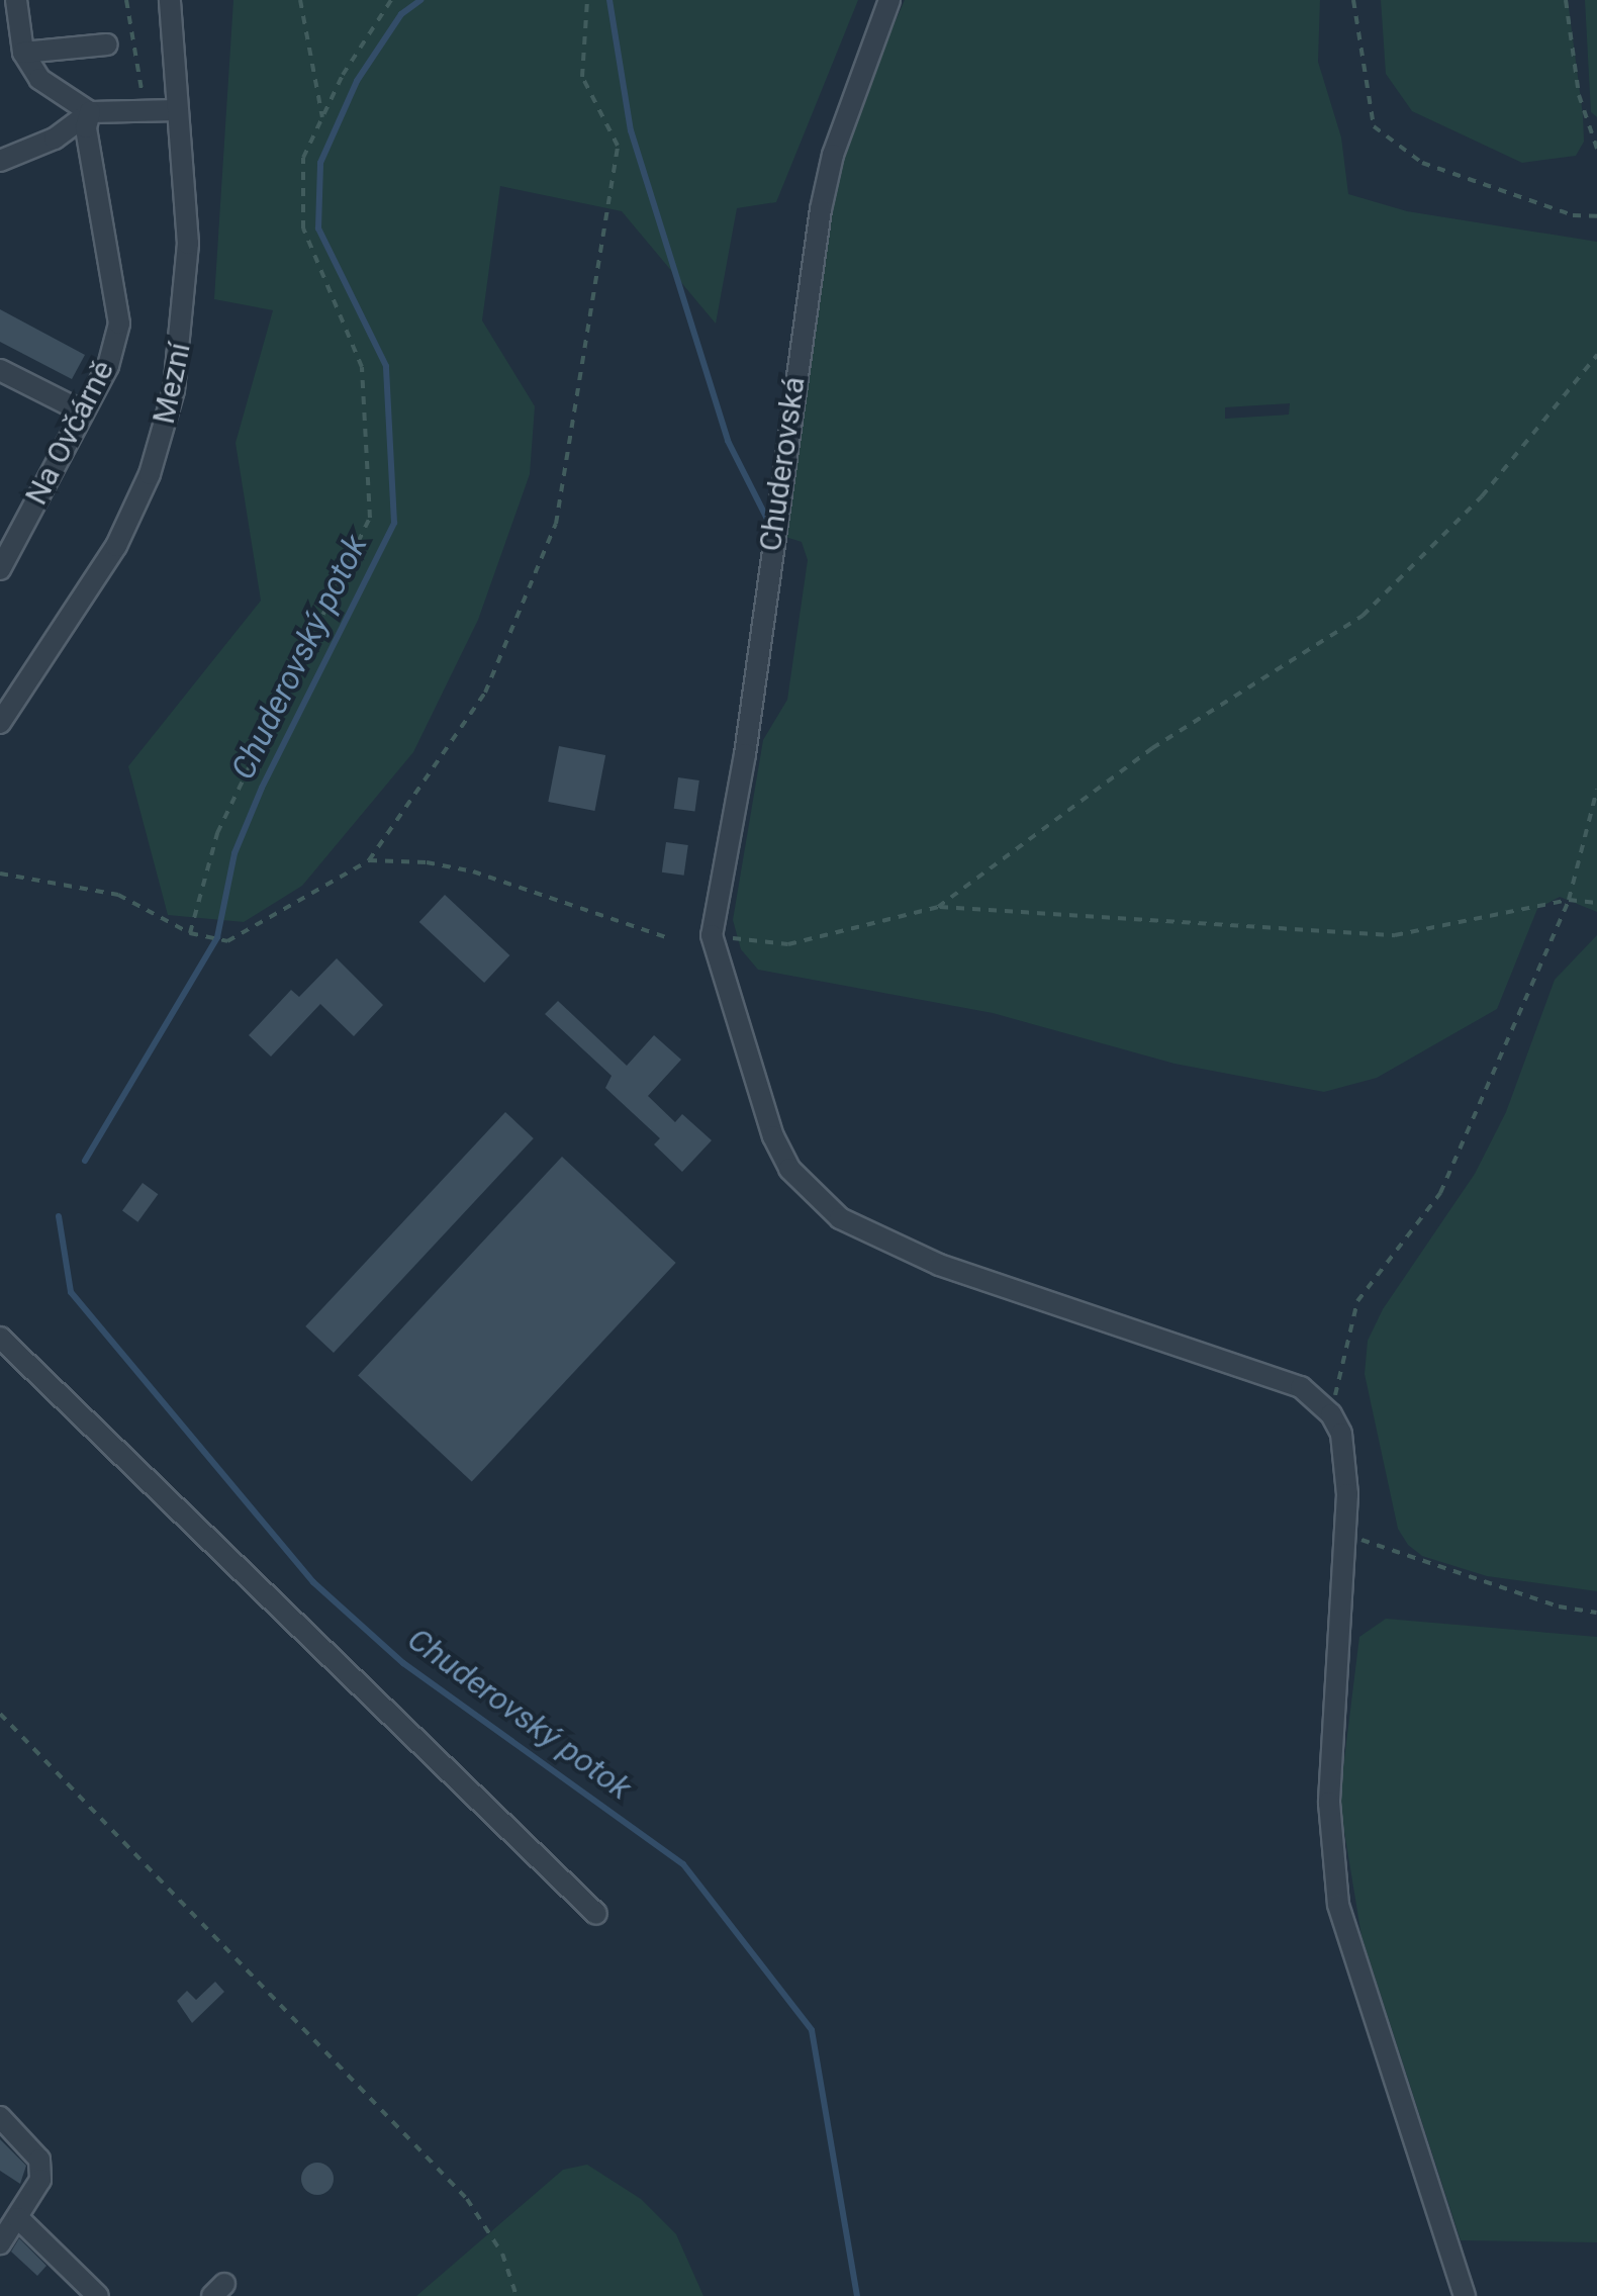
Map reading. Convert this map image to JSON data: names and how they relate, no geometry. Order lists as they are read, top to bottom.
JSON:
{
  "streets": {
    "street": ["Mezní", "Na Ovčárně", "Chuderovská"]
  },
  "water": ["Chuderovský potok"]
}
